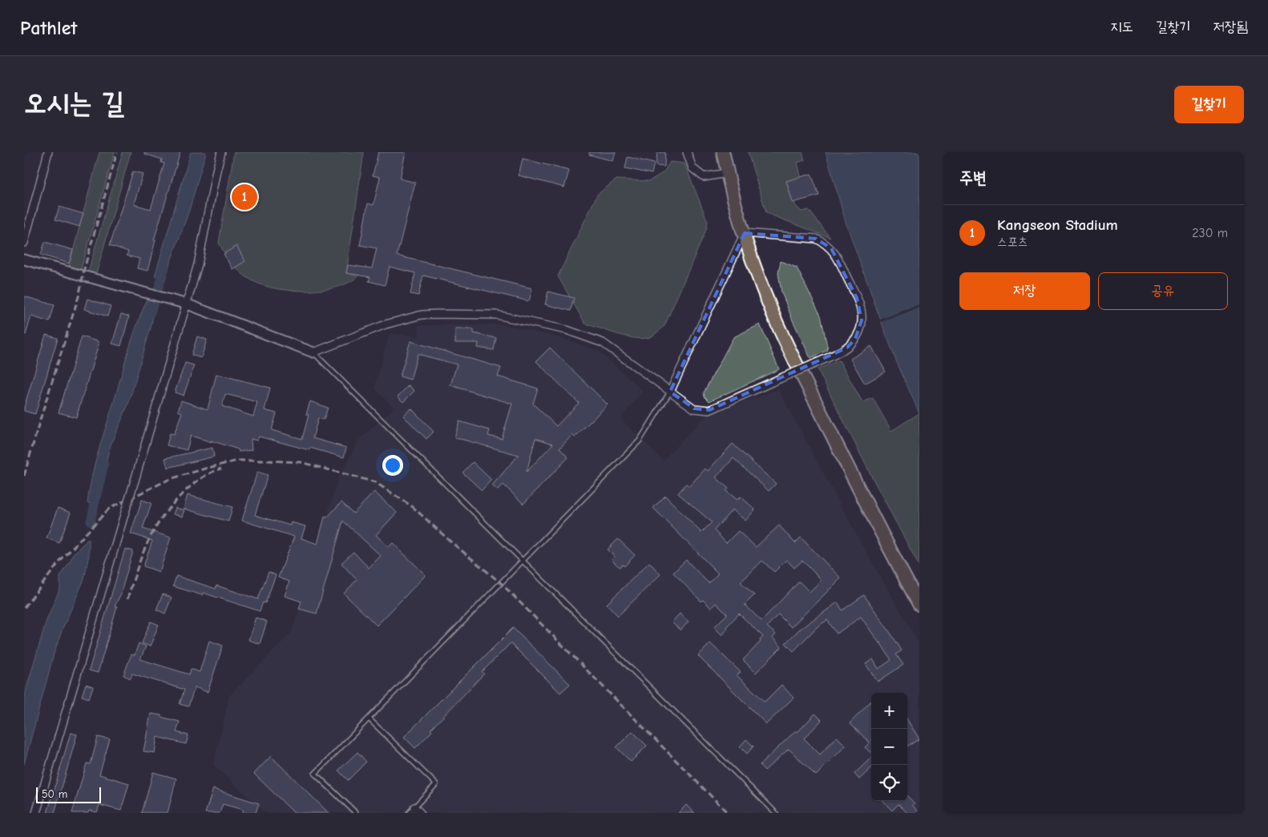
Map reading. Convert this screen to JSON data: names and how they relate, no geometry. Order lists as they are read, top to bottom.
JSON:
{
  "scale_bar": "50 m",
  "page": {
    "header": "Pathlet",
    "nav": ["지도", "길찾기", "저장됨"],
    "buttons": [
      "길찾기",
      ["저장", "공유"]
    ],
    "title": "오시는 길",
    "heading": "주변",
    "pins": "1",
    "list": [
      {
        "mark": "1",
        "name": "Kangseon Stadium",
        "note": "스포츠",
        "value": "230 m"
      }
    ],
    "map_buttons": ["+", "−"],
    "scale": "50 m"
  }
}
